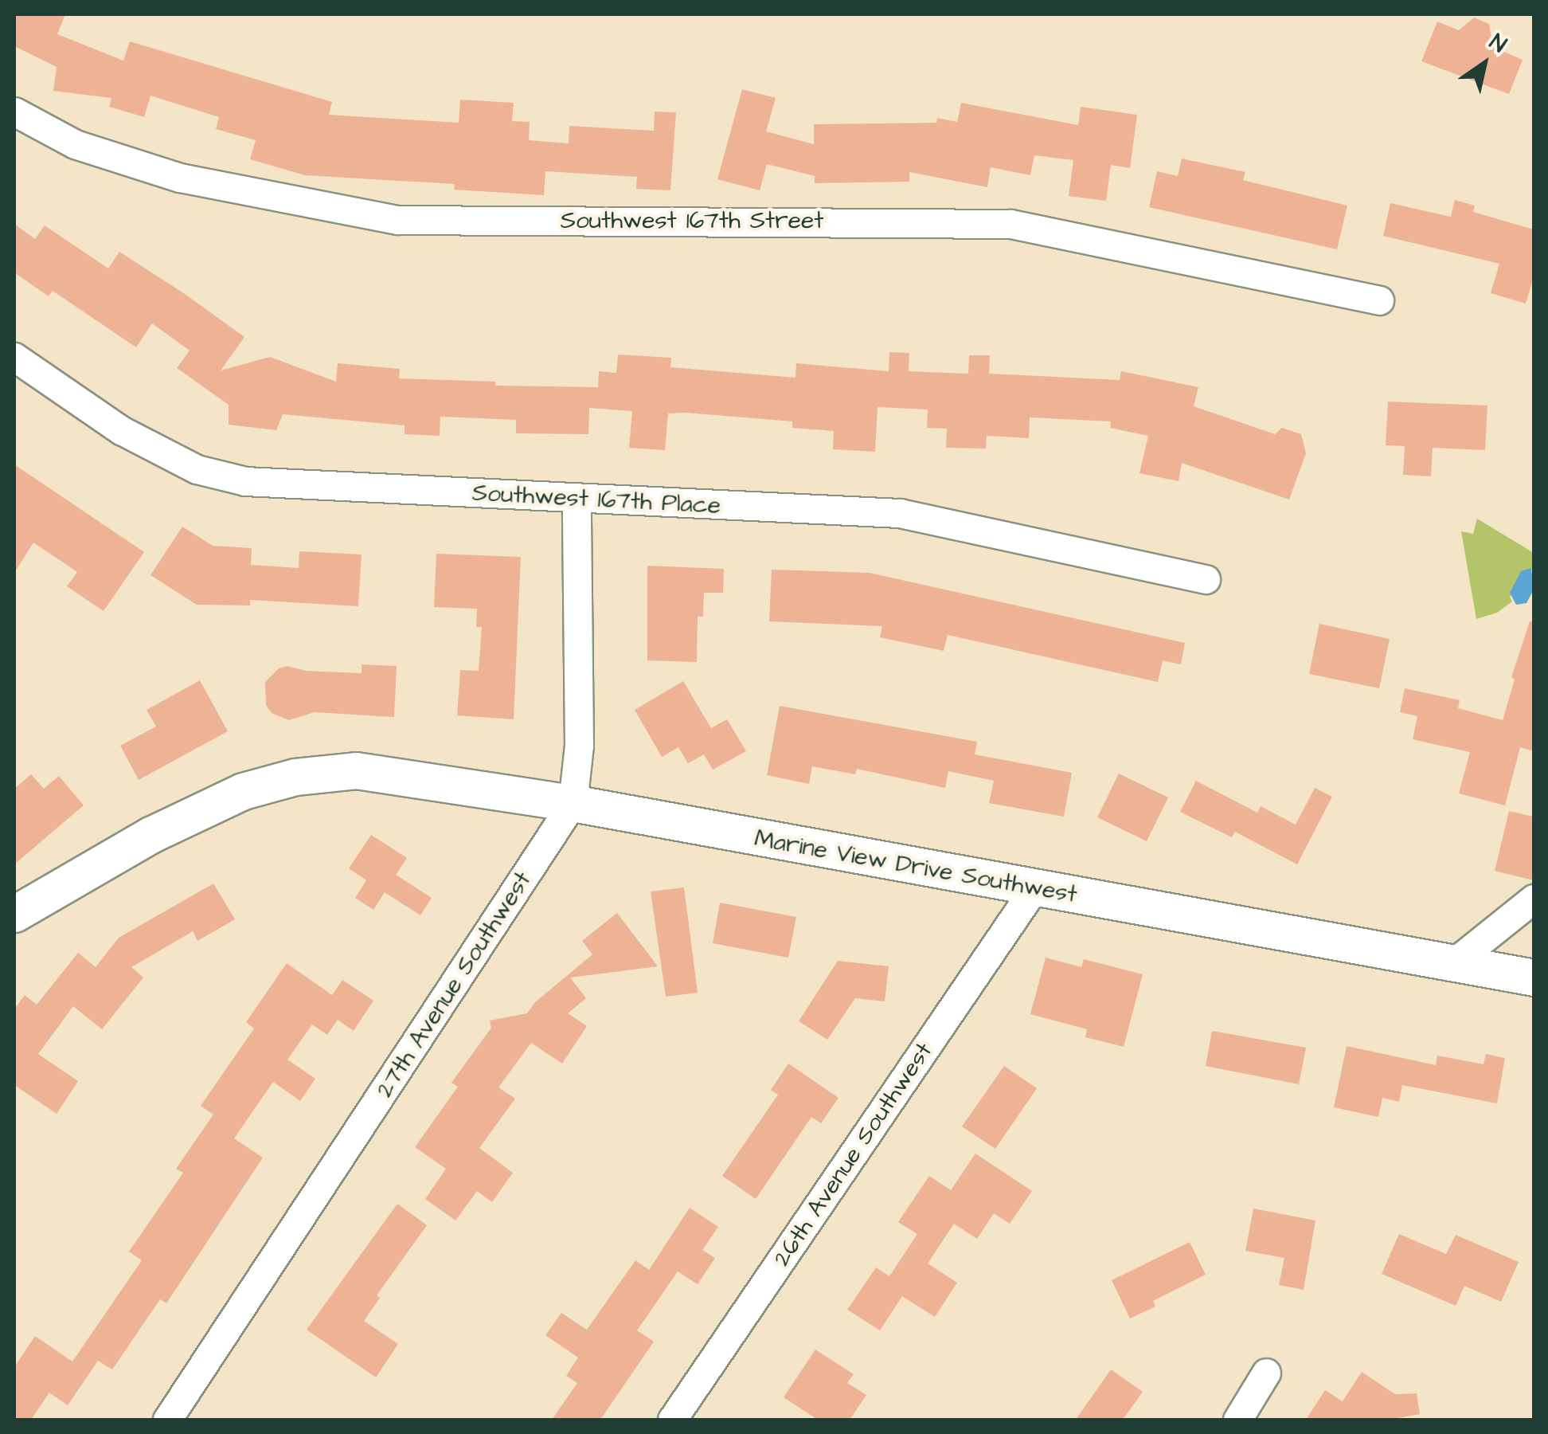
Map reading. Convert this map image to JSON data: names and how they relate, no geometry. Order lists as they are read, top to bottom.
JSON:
{
  "streets": {
    "street": [
      "Southwest 167th Street",
      "Southwest 167th Place",
      "Marine View Drive Southwest",
      "27th Avenue Southwest",
      "26th Avenue Southwest"
    ]
  },
  "crossings": [
    ["Southwest 167th Place", "27th Avenue Southwest"],
    ["Marine View Drive Southwest", "27th Avenue Southwest"],
    ["Marine View Drive Southwest", "26th Avenue Southwest"]
  ],
  "north": "top right"
}
